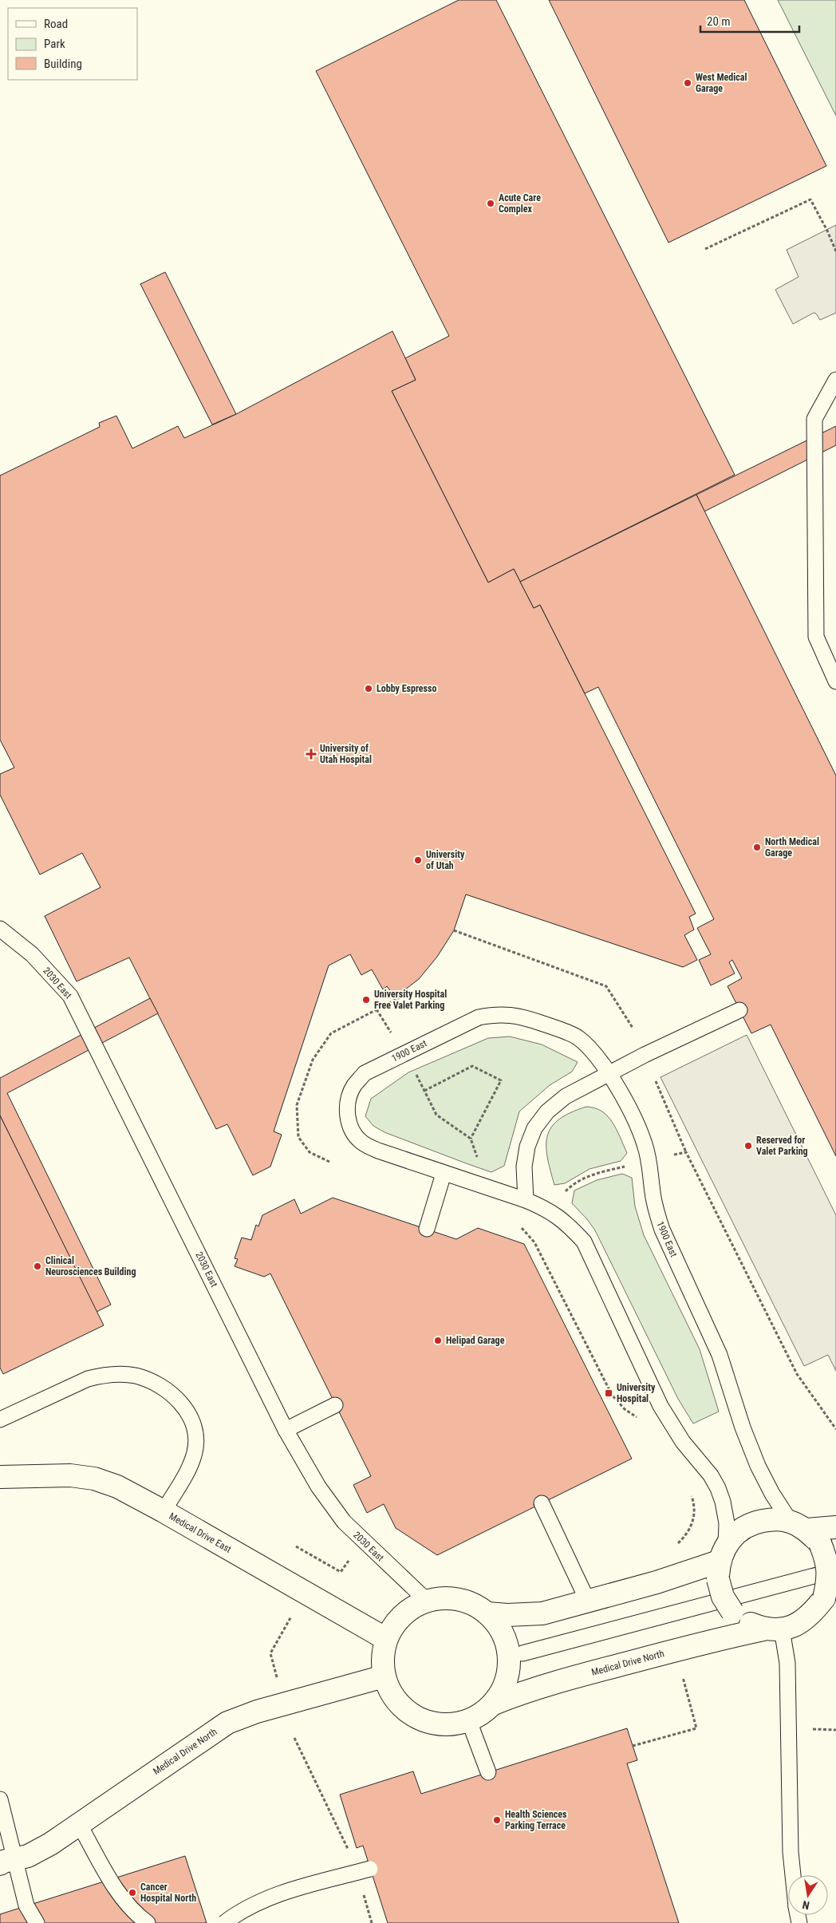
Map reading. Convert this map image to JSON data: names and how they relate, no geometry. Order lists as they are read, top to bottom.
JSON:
{
  "streets": {
    "street": ["Medical Drive East", "Medical Drive North"],
    "lane": ["2030 East", "1900 East"]
  },
  "crossings": [
    ["2030 East", "Medical Drive East"],
    ["2030 East", "Medical Drive North"],
    ["1900 East", "Medical Drive North"],
    ["Medical Drive East", "Medical Drive North"]
  ],
  "places": {
    "other": [
      "West Medical Garage",
      "Acute Care Complex",
      "Lobby Espresso",
      "North Medical Garage",
      "University of Utah",
      "University Hospital Free Valet Parking",
      "Reserved for Valet Parking",
      "Clinical Neurosciences Building",
      "Helipad Garage",
      "Health Sciences Parking Terrace",
      "Cancer Hospital North"
    ],
    "health": ["University of Utah Hospital"],
    "transit": ["University Hospital"]
  },
  "legend": ["Road", "Park", "Building"],
  "scale_bar": "20 m",
  "north": "bottom"
}
